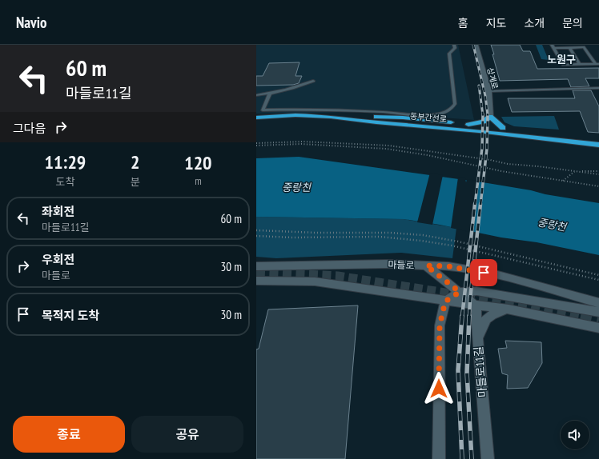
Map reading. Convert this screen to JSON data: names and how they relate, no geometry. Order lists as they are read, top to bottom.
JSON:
{
  "streets": {
    "highway": ["동부간선로"],
    "main road": ["상계로", "마들로", "마들로11길"]
  },
  "districts": ["노원구"],
  "water": ["중랑천"],
  "page": {
    "header": "Navio",
    "nav": [
      "홈",
      "지도",
      "소개",
      "문의"
    ],
    "turn": ["60 m", "마들로11길"],
    "then": "그다음",
    "eta": [
      "11:29",
      "도착",
      "2",
      "분",
      "120",
      "m"
    ],
    "list": [
      {
        "name": "좌회전",
        "note": "마들로11길",
        "value": "60 m"
      },
      {
        "name": "우회전",
        "note": "마들로",
        "value": "30 m"
      },
      {
        "name": "목적지 도착",
        "value": "30 m"
      }
    ],
    "buttons": ["종료", "공유"]
  }
}
